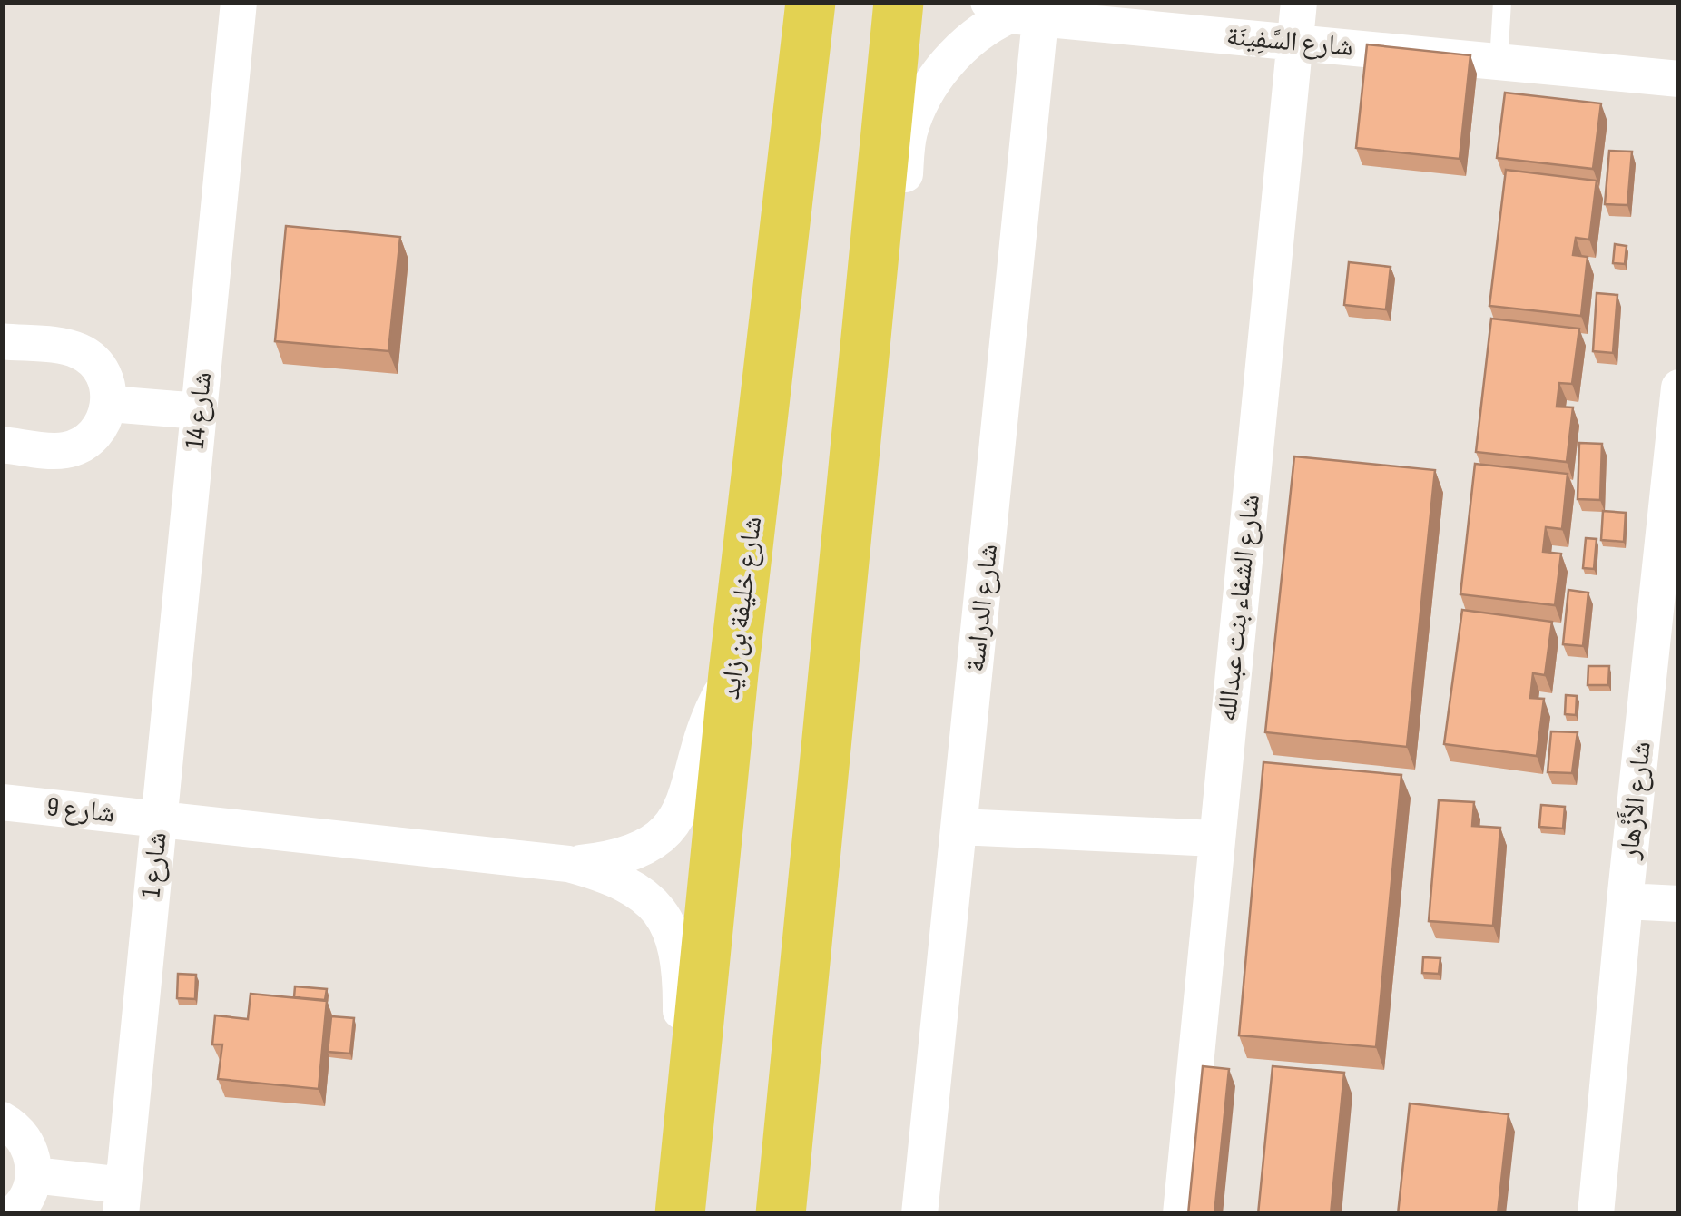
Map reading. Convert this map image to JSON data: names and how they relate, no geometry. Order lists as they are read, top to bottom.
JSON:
{
  "streets": {
    "highway": ["شارع خليفة بن زايد"],
    "street": [
      "شارع السَّفِينَة",
      "شارع 14",
      "شارع الدراسة",
      "شارع الشفاء بنت عبدالله",
      "شارع الأَزْهار",
      "شارع 9",
      "شارع 1"
    ]
  },
  "crossings": [
    ["شارع السَّفِينَة", "شارع الدراسة"],
    ["شارع السَّفِينَة", "شارع الشفاء بنت عبدالله"],
    ["شارع 14", "شارع 9"],
    ["شارع 14", "شارع 1"],
    ["شارع خليفة بن زايد", "شارع 1"],
    ["شارع 9", "شارع 1"]
  ]
}
